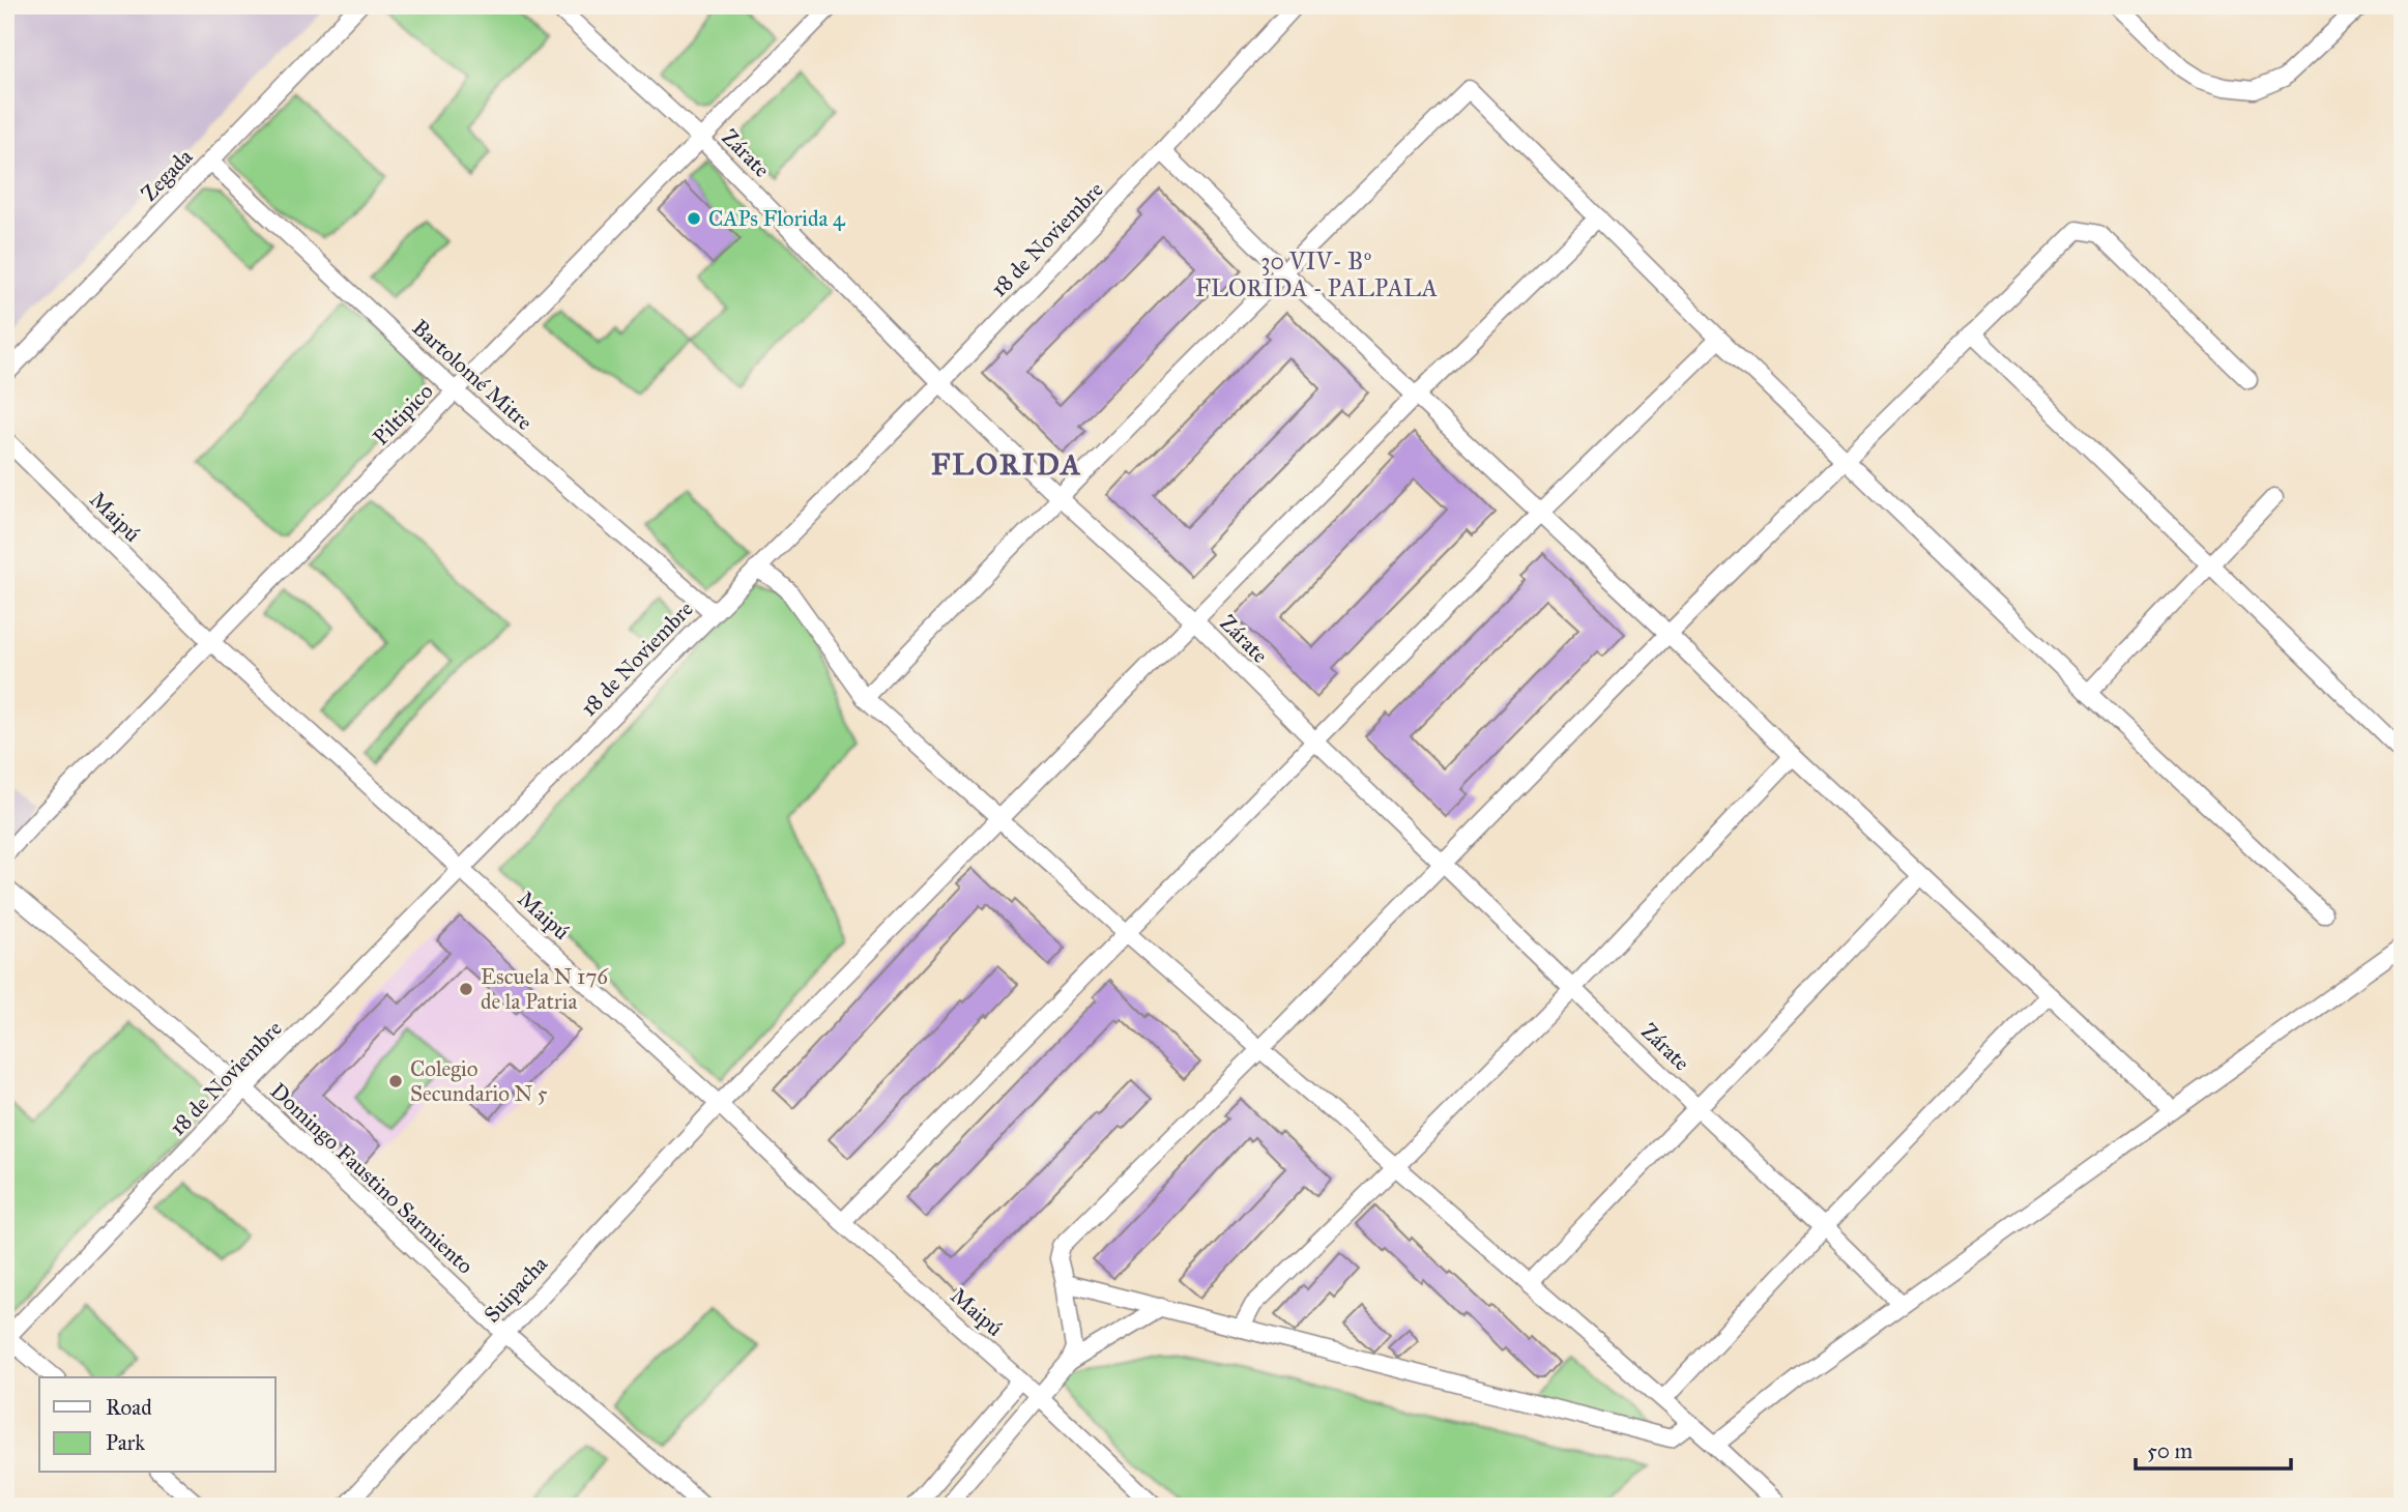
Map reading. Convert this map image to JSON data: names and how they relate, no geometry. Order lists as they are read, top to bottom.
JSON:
{
  "streets": {
    "street": [
      "Zárate",
      "Zegada",
      "18 de Noviembre",
      "Bartolomé Mitre",
      "Piltipico",
      "Maipú",
      "Domingo Faustino Sarmiento",
      "Suipacha"
    ]
  },
  "crossings": [
    ["Zárate", "18 de Noviembre"],
    ["Zárate", "Piltipico"],
    ["Zárate", "Suipacha"],
    ["Zegada", "Bartolomé Mitre"],
    ["18 de Noviembre", "Bartolomé Mitre"],
    ["18 de Noviembre", "Maipú"],
    ["18 de Noviembre", "Domingo Faustino Sarmiento"],
    ["Bartolomé Mitre", "Piltipico"],
    ["Piltipico", "Maipú"],
    ["Maipú", "Suipacha"],
    ["Domingo Faustino Sarmiento", "Suipacha"]
  ],
  "districts": ["30 VIV- Bº FLORIDA - PALPALA", "FLORIDA"],
  "places": ["CAPs Florida 4", "Escuela N 176 de la Patria", "Colegio Secundario N 5"],
  "legend": ["Road", "Park"],
  "scale_bar": "50 m"
}
